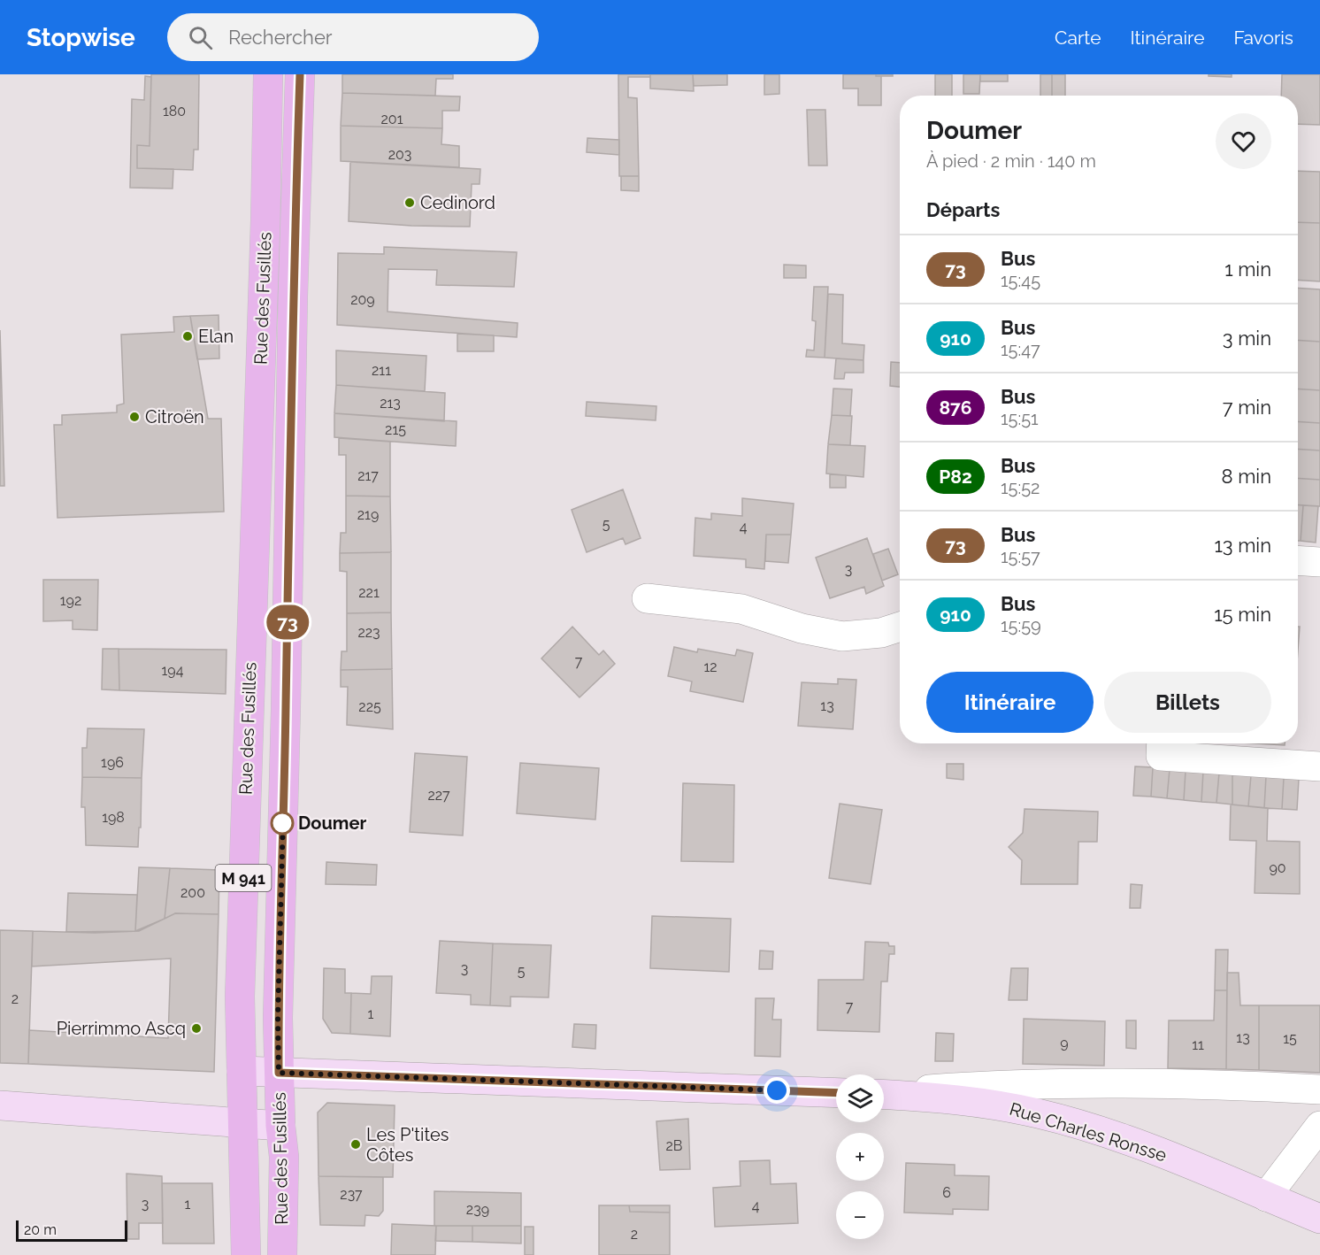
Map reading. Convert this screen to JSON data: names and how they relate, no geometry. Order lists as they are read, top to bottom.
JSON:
{
  "streets": {
    "main road": ["Rue des Fusillés", "M 941", "Rue Charles Ronsse"]
  },
  "places": [
    "Cedinord",
    "Elan",
    "Citroën",
    "Doumer",
    "Pierrimmo Ascq",
    "Les P'tites Côtes"
  ],
  "lines": ["bus line 73"],
  "house_numbers": [
    "180",
    "201",
    "203",
    "209",
    "211",
    "213",
    "215",
    "217",
    "219",
    "5",
    "4",
    "3",
    "221",
    "192",
    "223",
    "7",
    "12",
    "194",
    "13",
    "225",
    "196",
    "227",
    "198",
    "90",
    "200",
    "3",
    "5",
    "2",
    "7",
    "1",
    "13",
    "15",
    "9",
    "11",
    "2B",
    "6",
    "237",
    "3",
    "1",
    "4",
    "239",
    "2"
  ],
  "scale_bar": "20 m",
  "page": {
    "header": "Stopwise",
    "search": "Rechercher",
    "nav": ["Carte", "Itinéraire", "Favoris"],
    "on_map": "73",
    "heading": [
      ["Doumer", "À pied · 2 min · 140 m"],
      "Départs"
    ],
    "list": [
      {
        "mark": "73",
        "name": "Bus",
        "note": "15:45",
        "value": "1 min"
      },
      {
        "mark": "910",
        "name": "Bus",
        "note": "15:47",
        "value": "3 min"
      },
      {
        "mark": "876",
        "name": "Bus",
        "note": "15:51",
        "value": "7 min"
      },
      {
        "mark": "P82",
        "name": "Bus",
        "note": "15:52",
        "value": "8 min"
      },
      {
        "mark": "73",
        "name": "Bus",
        "note": "15:57",
        "value": "13 min"
      },
      {
        "mark": "910",
        "name": "Bus",
        "note": "15:59",
        "value": "15 min"
      }
    ],
    "buttons": ["Itinéraire", "Billets"],
    "map_buttons": ["+", "−"],
    "scale": "20 m"
  }
}
